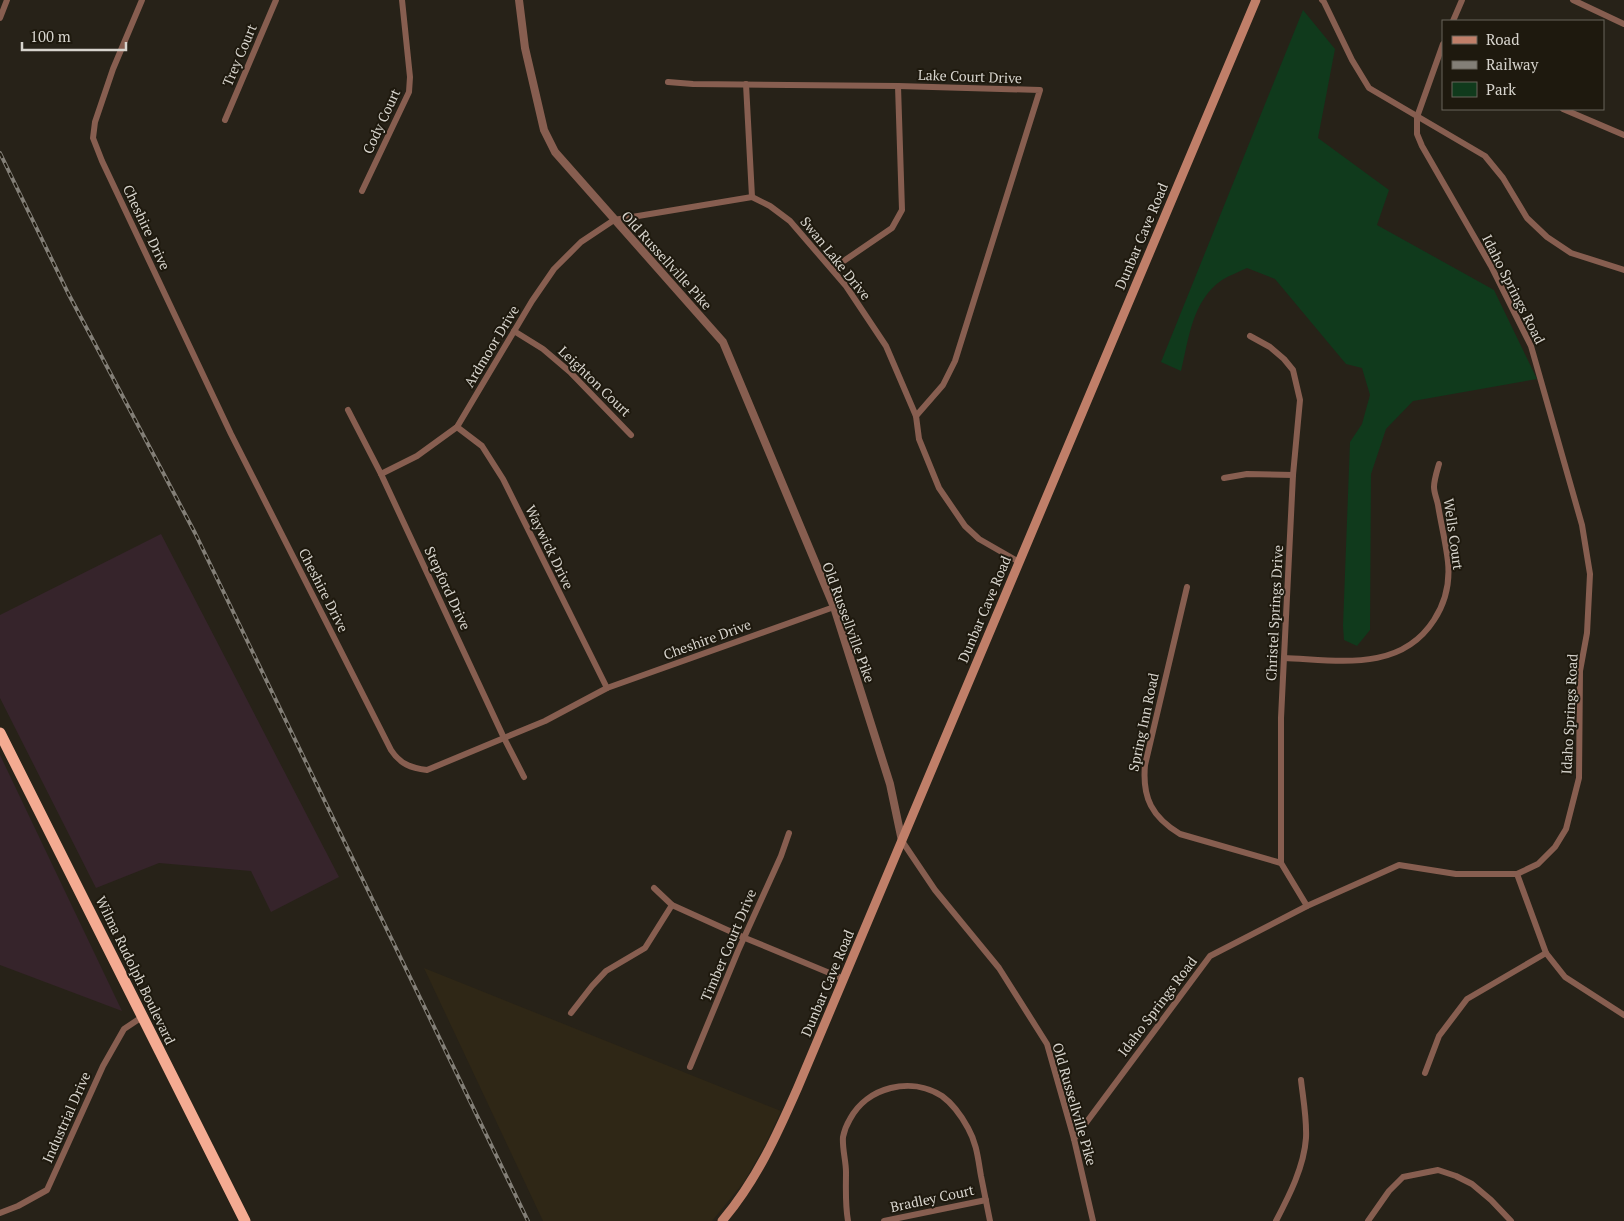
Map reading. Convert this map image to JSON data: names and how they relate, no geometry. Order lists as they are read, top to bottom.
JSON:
{
  "streets": {
    "highway": ["Wilma Rudolph Boulevard"],
    "main road": ["Dunbar Cave Road"],
    "street": [
      "Trey Court",
      "Lake Court Drive",
      "Cody Court",
      "Cheshire Drive",
      "Swan Lake Drive",
      "Old Russellville Pike",
      "Idaho Springs Road",
      "Ardmoor Drive",
      "Leighton Court",
      "Wells Court",
      "Waywick Drive",
      "Stepford Drive",
      "Christel Springs Drive",
      "Spring Inn Road",
      "Timber Court Drive",
      "Industrial Drive",
      "Bradley Court"
    ]
  },
  "crossings": [
    ["Lake Court Drive", "Swan Lake Drive"],
    ["Cheshire Drive", "Old Russellville Pike"],
    ["Cheshire Drive", "Waywick Drive"],
    ["Cheshire Drive", "Stepford Drive"],
    ["Dunbar Cave Road", "Swan Lake Drive"],
    ["Dunbar Cave Road", "Old Russellville Pike"],
    ["Old Russellville Pike", "Idaho Springs Road"],
    ["Old Russellville Pike", "Ardmoor Drive"],
    ["Ardmoor Drive", "Leighton Court"],
    ["Ardmoor Drive", "Waywick Drive"],
    ["Ardmoor Drive", "Stepford Drive"],
    ["Wells Court", "Christel Springs Drive"],
    ["Christel Springs Drive", "Spring Inn Road"],
    ["Wilma Rudolph Boulevard", "Industrial Drive"]
  ],
  "legend": ["Road", "Railway", "Park"],
  "scale_bar": "100 m"
}
